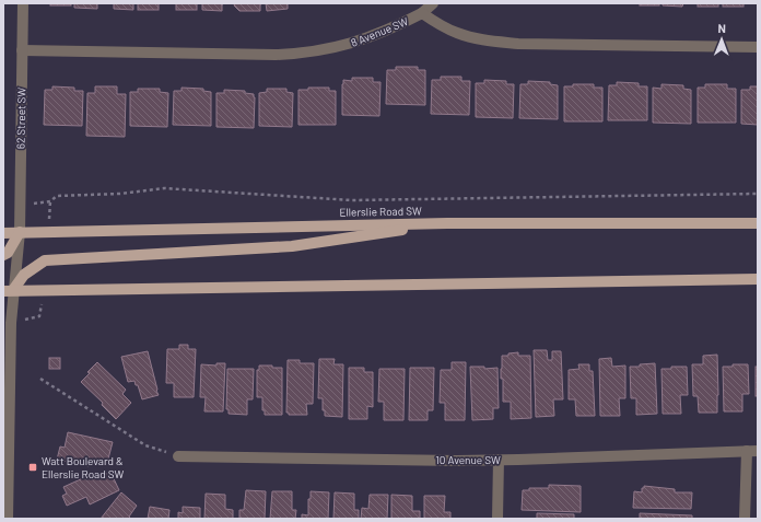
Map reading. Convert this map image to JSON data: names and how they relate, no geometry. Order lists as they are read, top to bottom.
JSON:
{
  "streets": {
    "main road": ["Ellerslie Road SW"],
    "street": ["8 Avenue SW", "62 Street SW", "10 Avenue SW"]
  },
  "crossings": [
    ["8 Avenue SW", "62 Street SW"],
    ["62 Street SW", "Ellerslie Road SW"]
  ],
  "places": {
    "transit": ["Watt Boulevard & Ellerslie Road SW"]
  },
  "north": "top"
}
